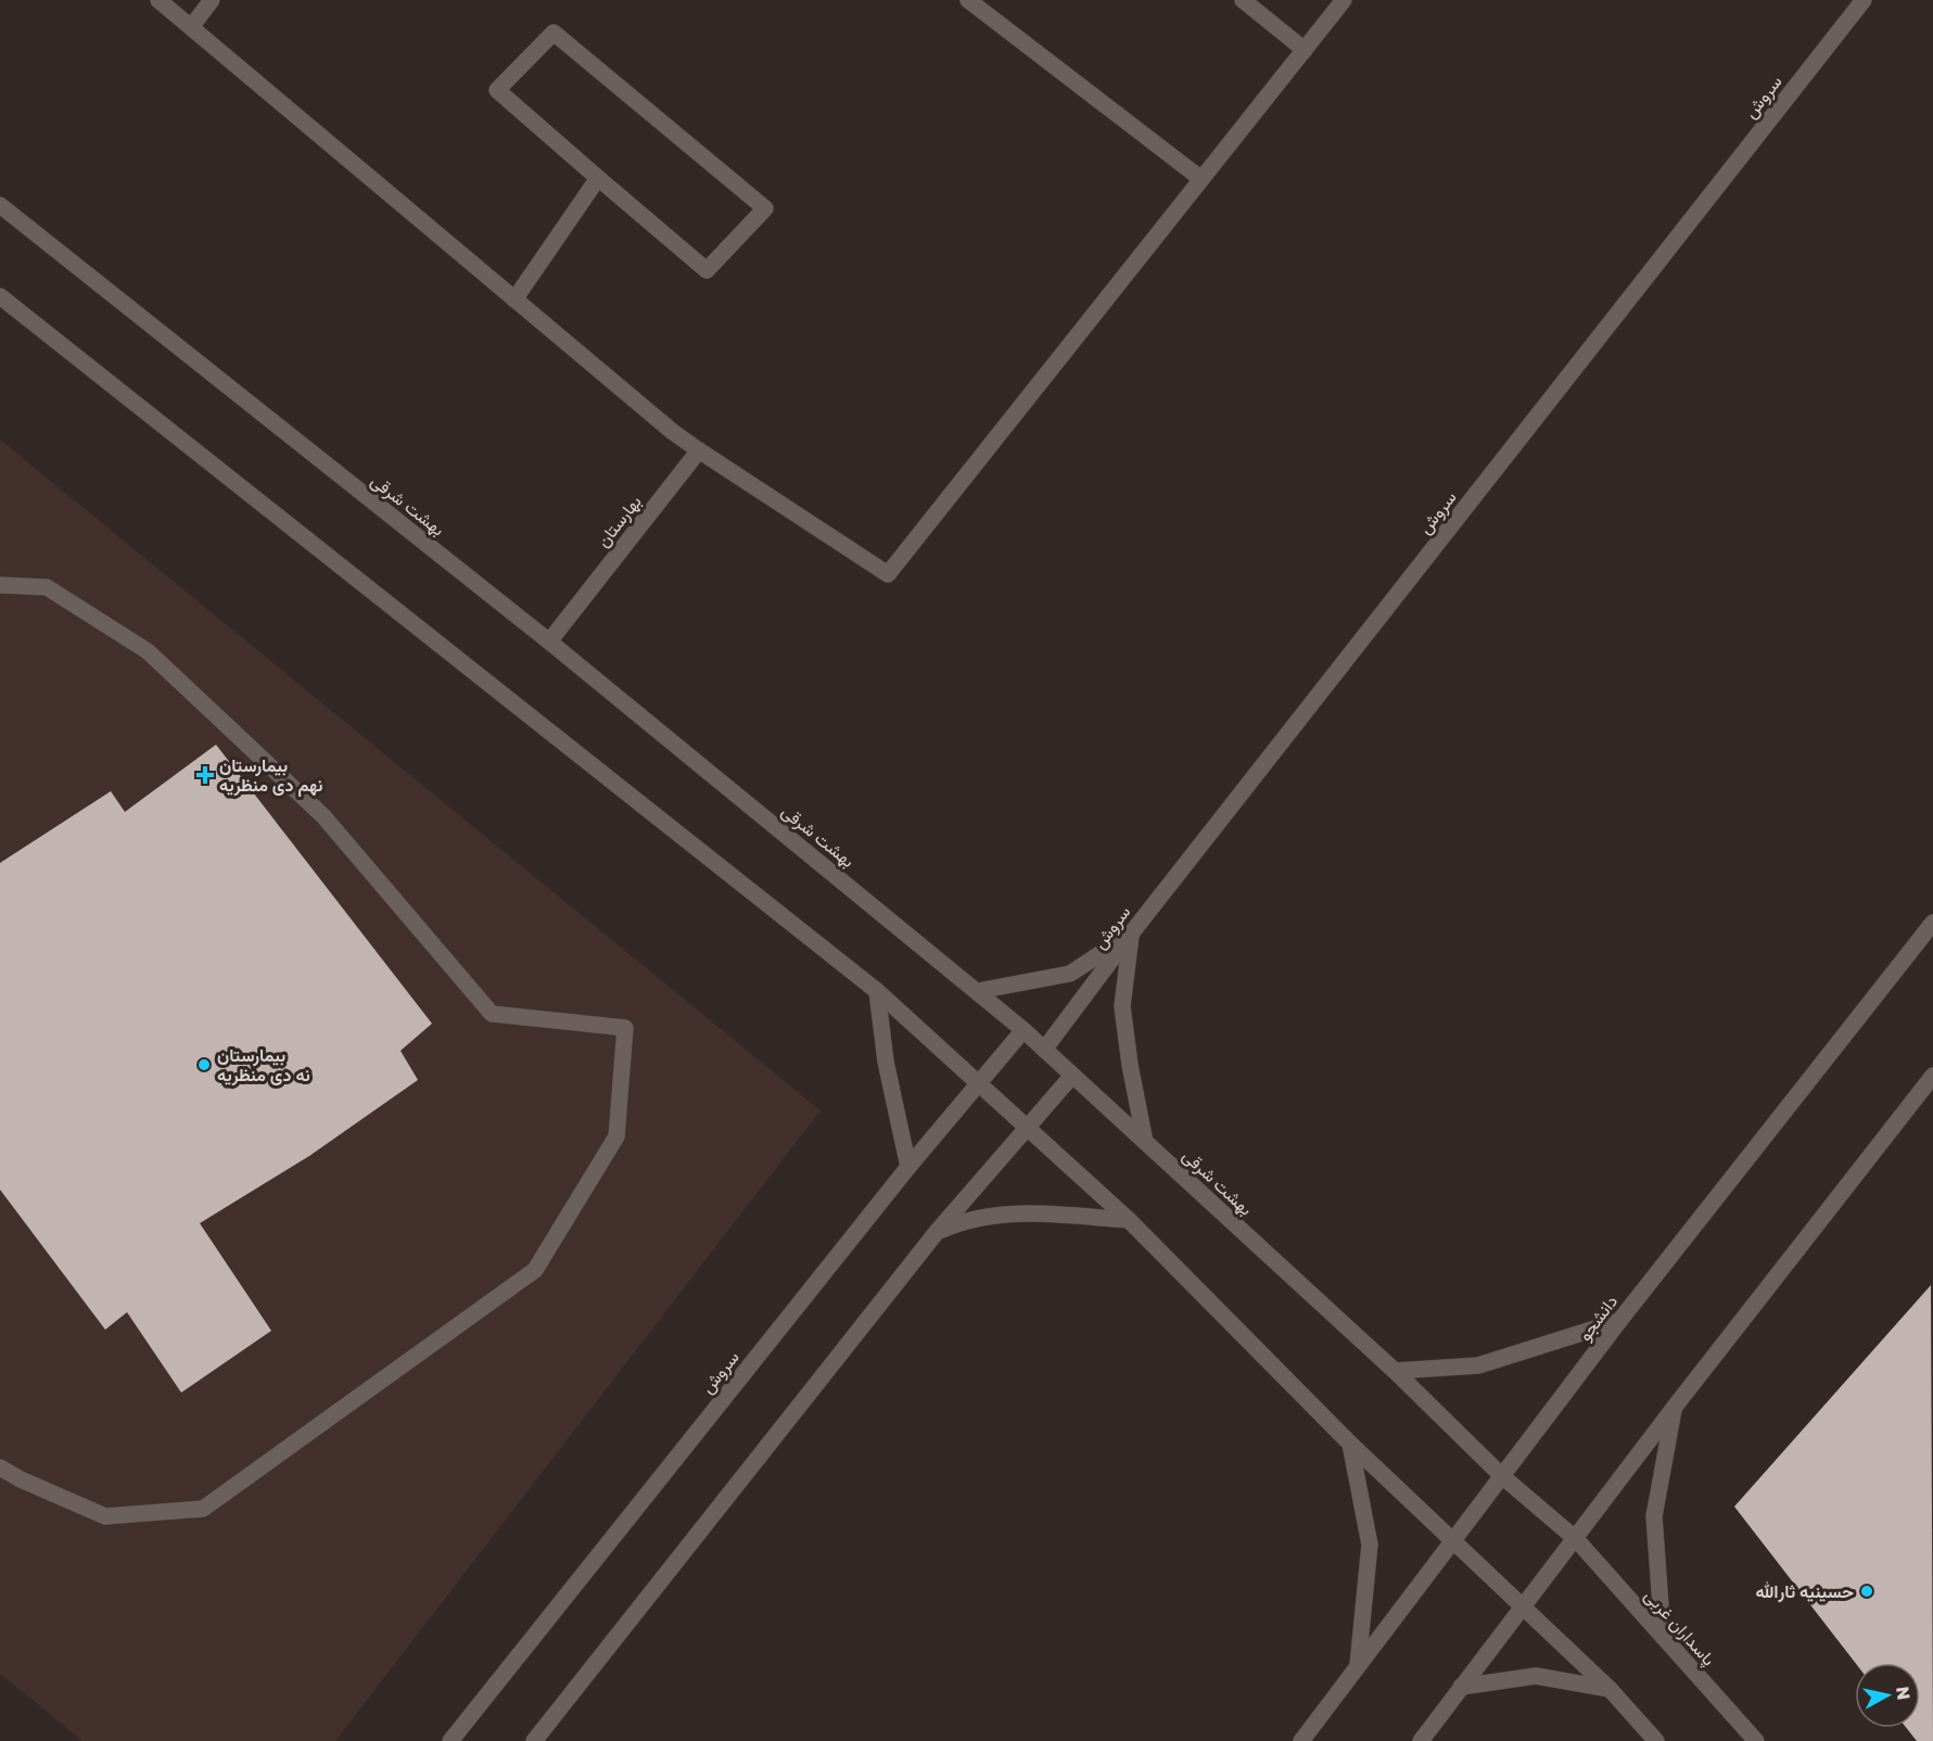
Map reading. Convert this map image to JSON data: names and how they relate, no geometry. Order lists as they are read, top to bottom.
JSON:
{
  "streets": {
    "main road": [
      "سروش",
      "بهشت شرقی",
      "بهارستان",
      "دانشجو",
      "پاسداران غربی"
    ]
  },
  "crossings": [
    ["سروش", "بهشت شرقی"],
    ["بهشت شرقی", "بهارستان"],
    ["بهشت شرقی", "دانشجو"],
    ["بهشت شرقی", "پاسداران غربی"]
  ],
  "places": {
    "health": ["بیمارستان نهم دی منظریه"],
    "other": ["بیمارستان نه دی منظریه", "حسینیه ثارالله"]
  },
  "north": "right"
}
